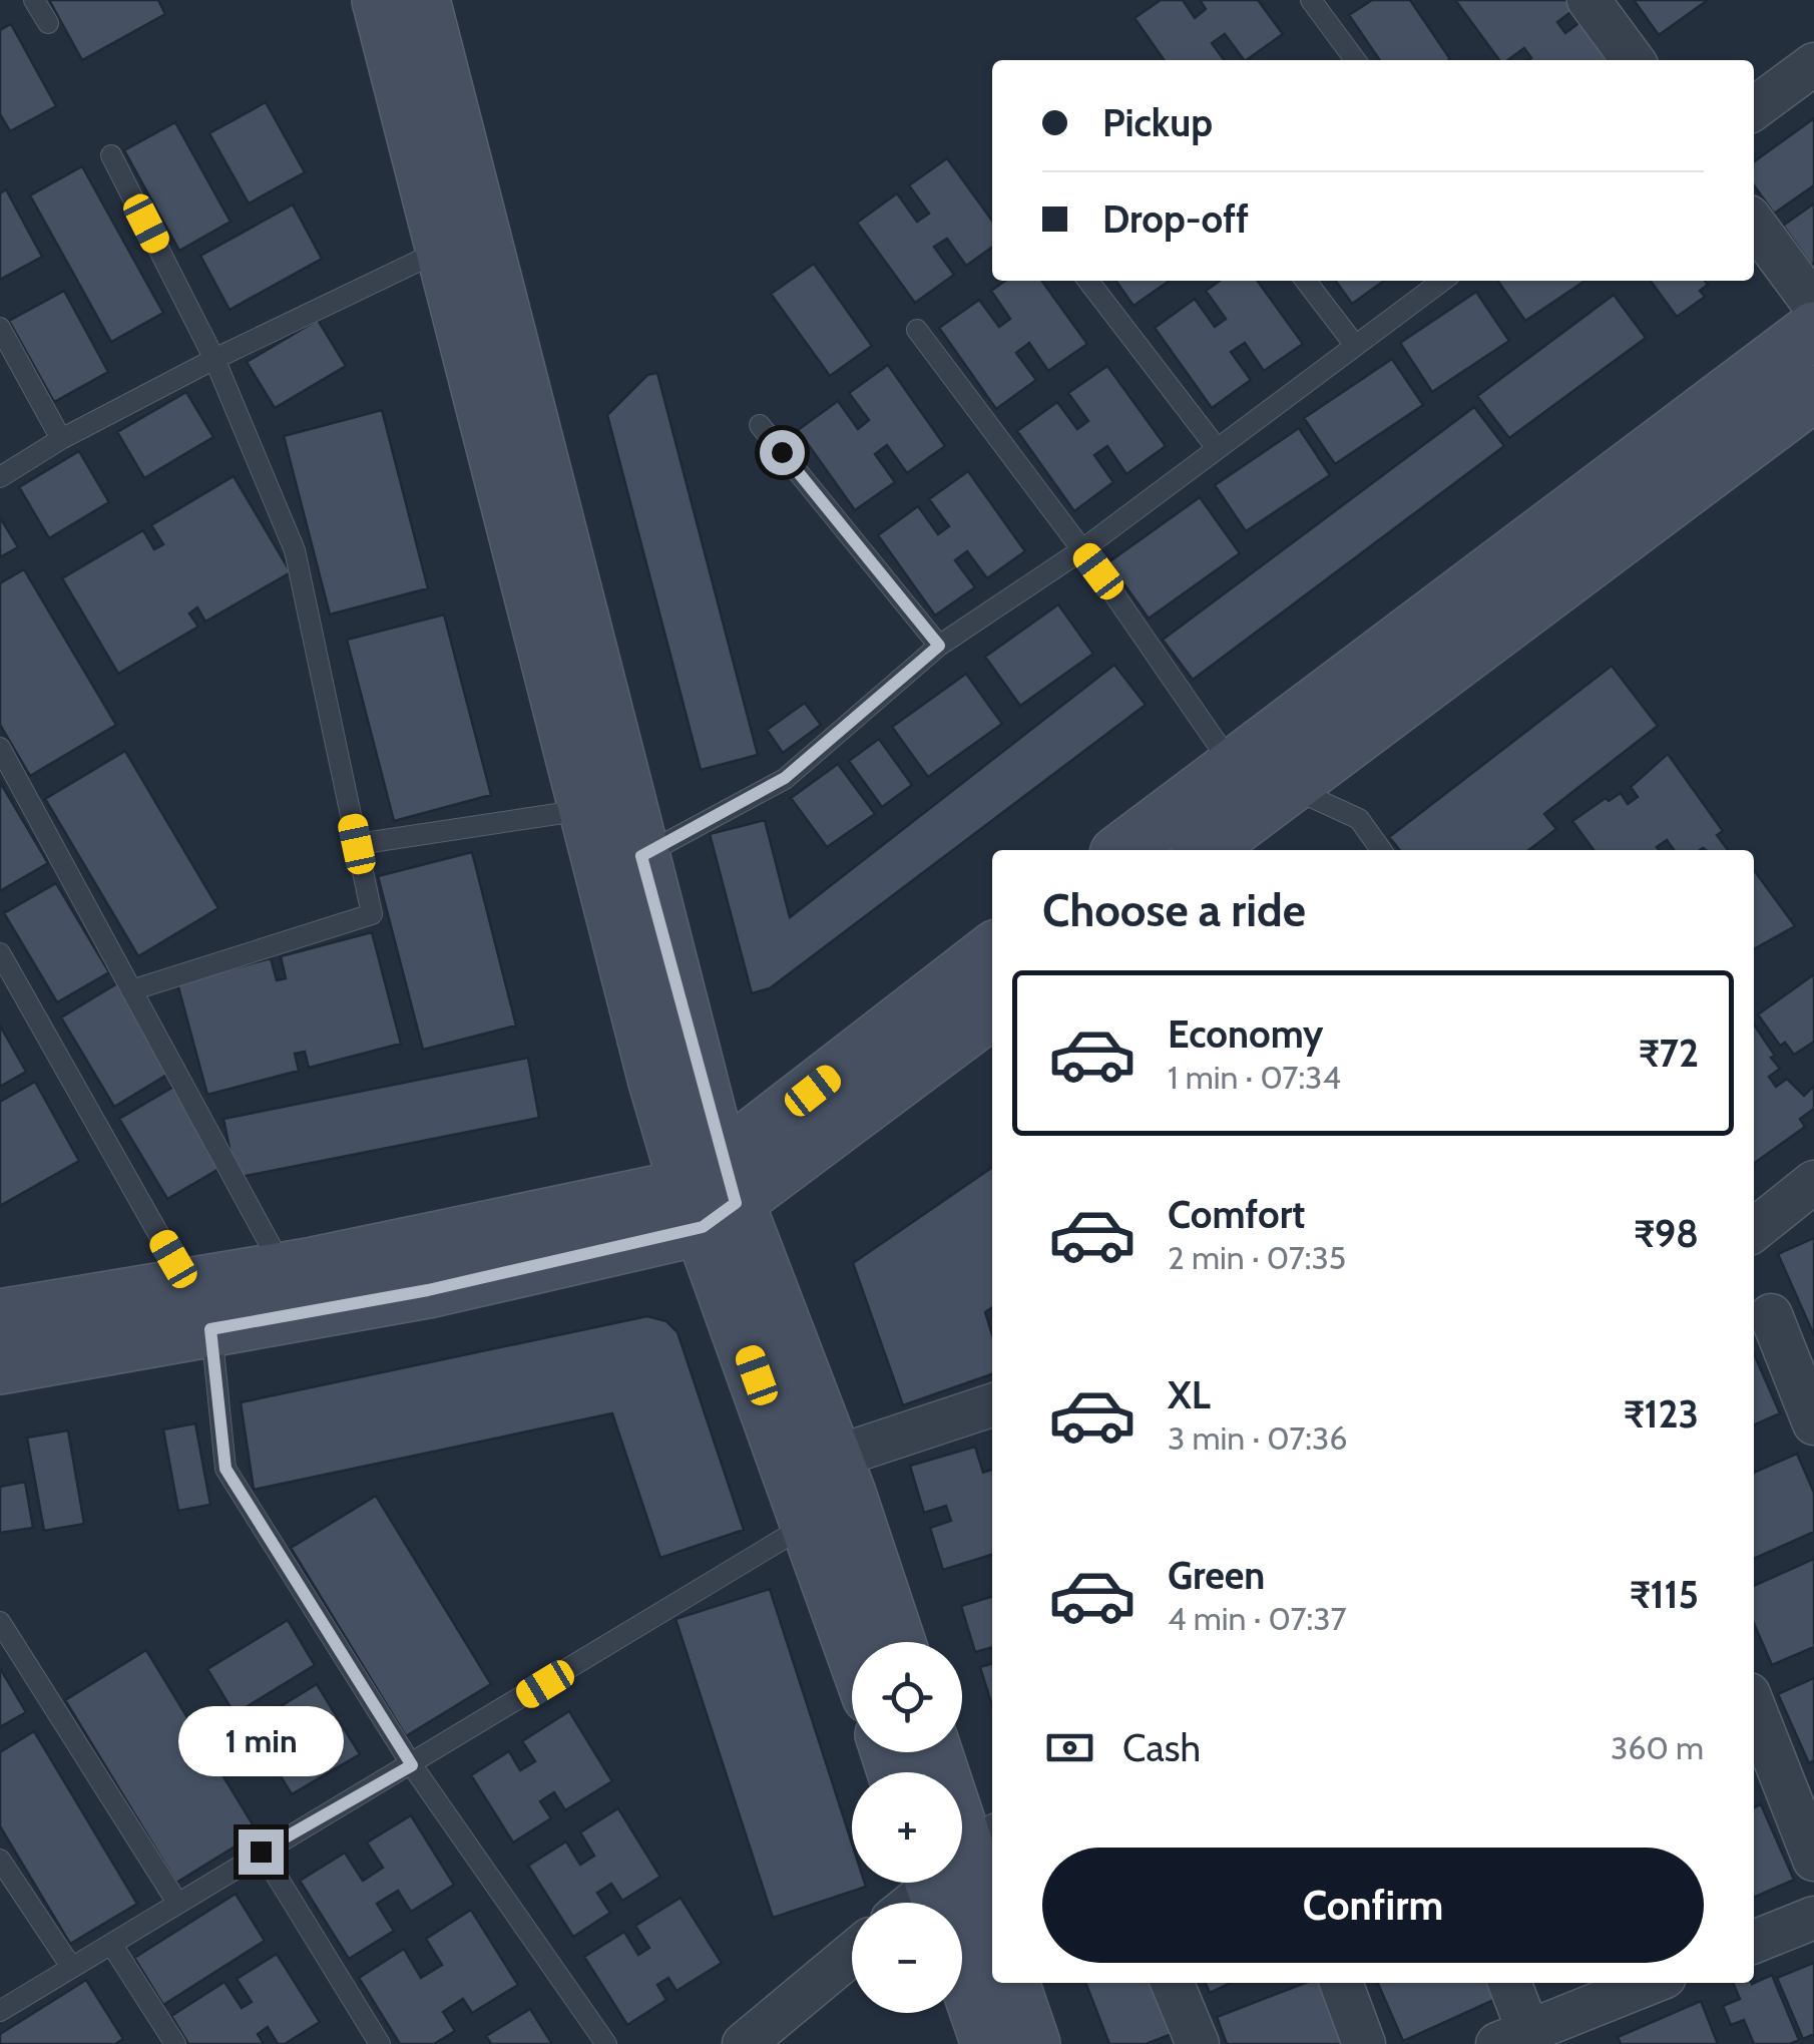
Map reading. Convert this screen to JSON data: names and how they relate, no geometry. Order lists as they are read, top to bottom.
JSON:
{
  "page": {
    "banner": ["Pickup", "Drop-off"],
    "heading": "Choose a ride",
    "list": [
      {
        "name": "Economy",
        "note": "1 min · 07:34",
        "value": "₹72"
      },
      {
        "name": "Comfort",
        "note": "2 min · 07:35",
        "value": "₹98"
      },
      {
        "name": "XL",
        "note": "3 min · 07:36",
        "value": "₹123"
      },
      {
        "name": "Green",
        "note": "4 min · 07:37",
        "value": "₹115"
      }
    ],
    "map_buttons": ["+", "−"],
    "pay": ["Cash", "360 m"],
    "bubble": "1 min",
    "buttons": "Confirm"
  }
}
